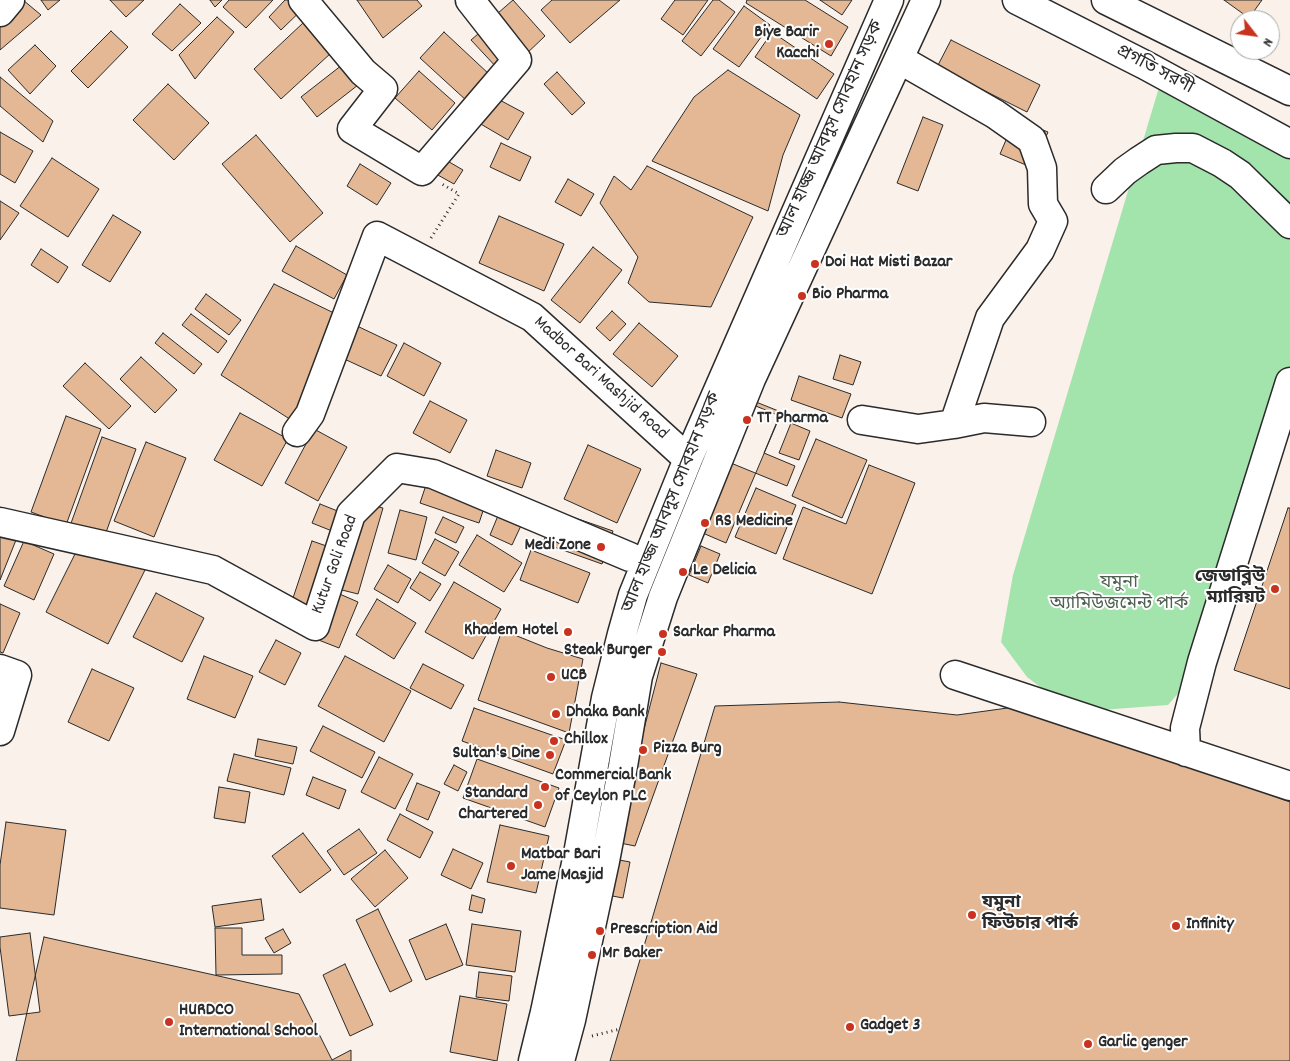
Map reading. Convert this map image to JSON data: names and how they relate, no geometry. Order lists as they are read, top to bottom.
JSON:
{
  "streets": {
    "street": [
      "প্রগতি সরণী",
      "আল হাজ্জ আবদুস সোবহান সড়ক",
      "Madbor Bari Mashjid Road",
      "Kutur Goli Road"
    ]
  },
  "crossings": [
    ["আল হাজ্জ আবদুস সোবহান সড়ক", "Madbor Bari Mashjid Road"]
  ],
  "parks": ["যমুনা অ্যামিউজমেন্ট পার্ক"],
  "places": [
    "Biye Barir Kacchi",
    "Doi Hat Misti Bazar",
    "Bio Pharma",
    "TT Pharma",
    "RS Medicine",
    "Medi Zone",
    "Le Delicia",
    "জেডাব্লিউ ম্যারিয়ট",
    "Khadem Hotel",
    "Sarkar Pharma",
    "Steak Burger",
    "UCB",
    "Dhaka Bank",
    "Chillox",
    "Pizza Burg",
    "Sultan's Dine",
    "Commercial Bank of Ceylon PLC",
    "Standard Chartered",
    "Matbar Bari Jame Masjid",
    "যমুনা ফিউচার পার্ক",
    "Infinity",
    "Prescription Aid",
    "Mr Baker",
    "HURDCO International School",
    "Gadget 3",
    "Garlic genger"
  ],
  "north": "bottom right"
}
